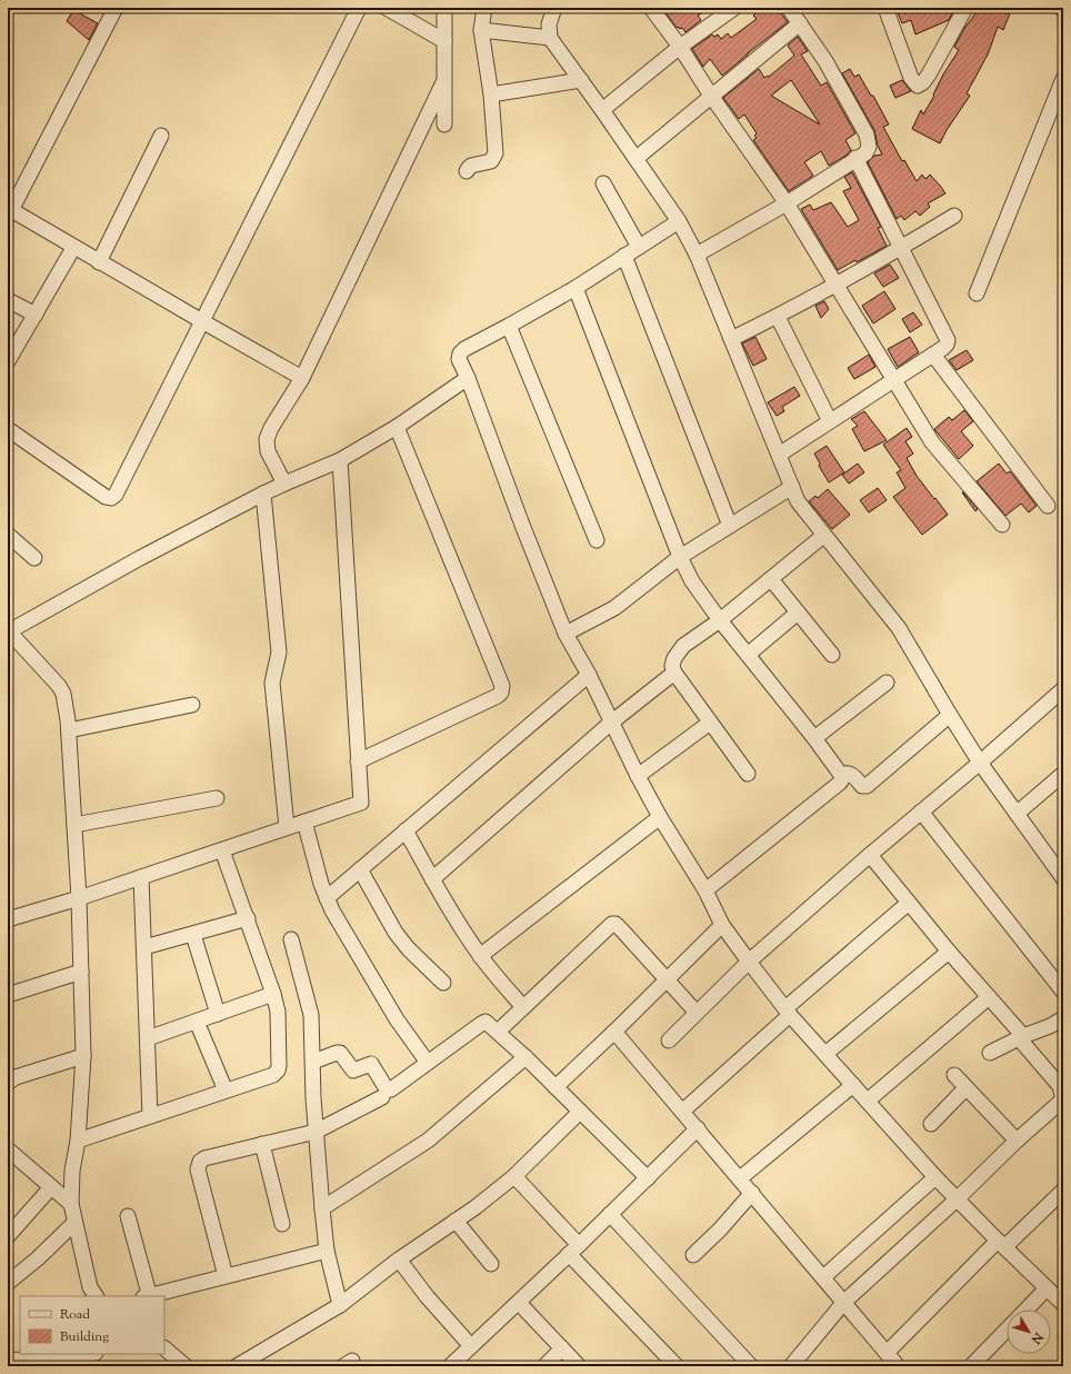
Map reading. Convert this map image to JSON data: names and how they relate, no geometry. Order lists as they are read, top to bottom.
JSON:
{
  "legend": ["Road", "Building"],
  "north": "bottom right"
}
